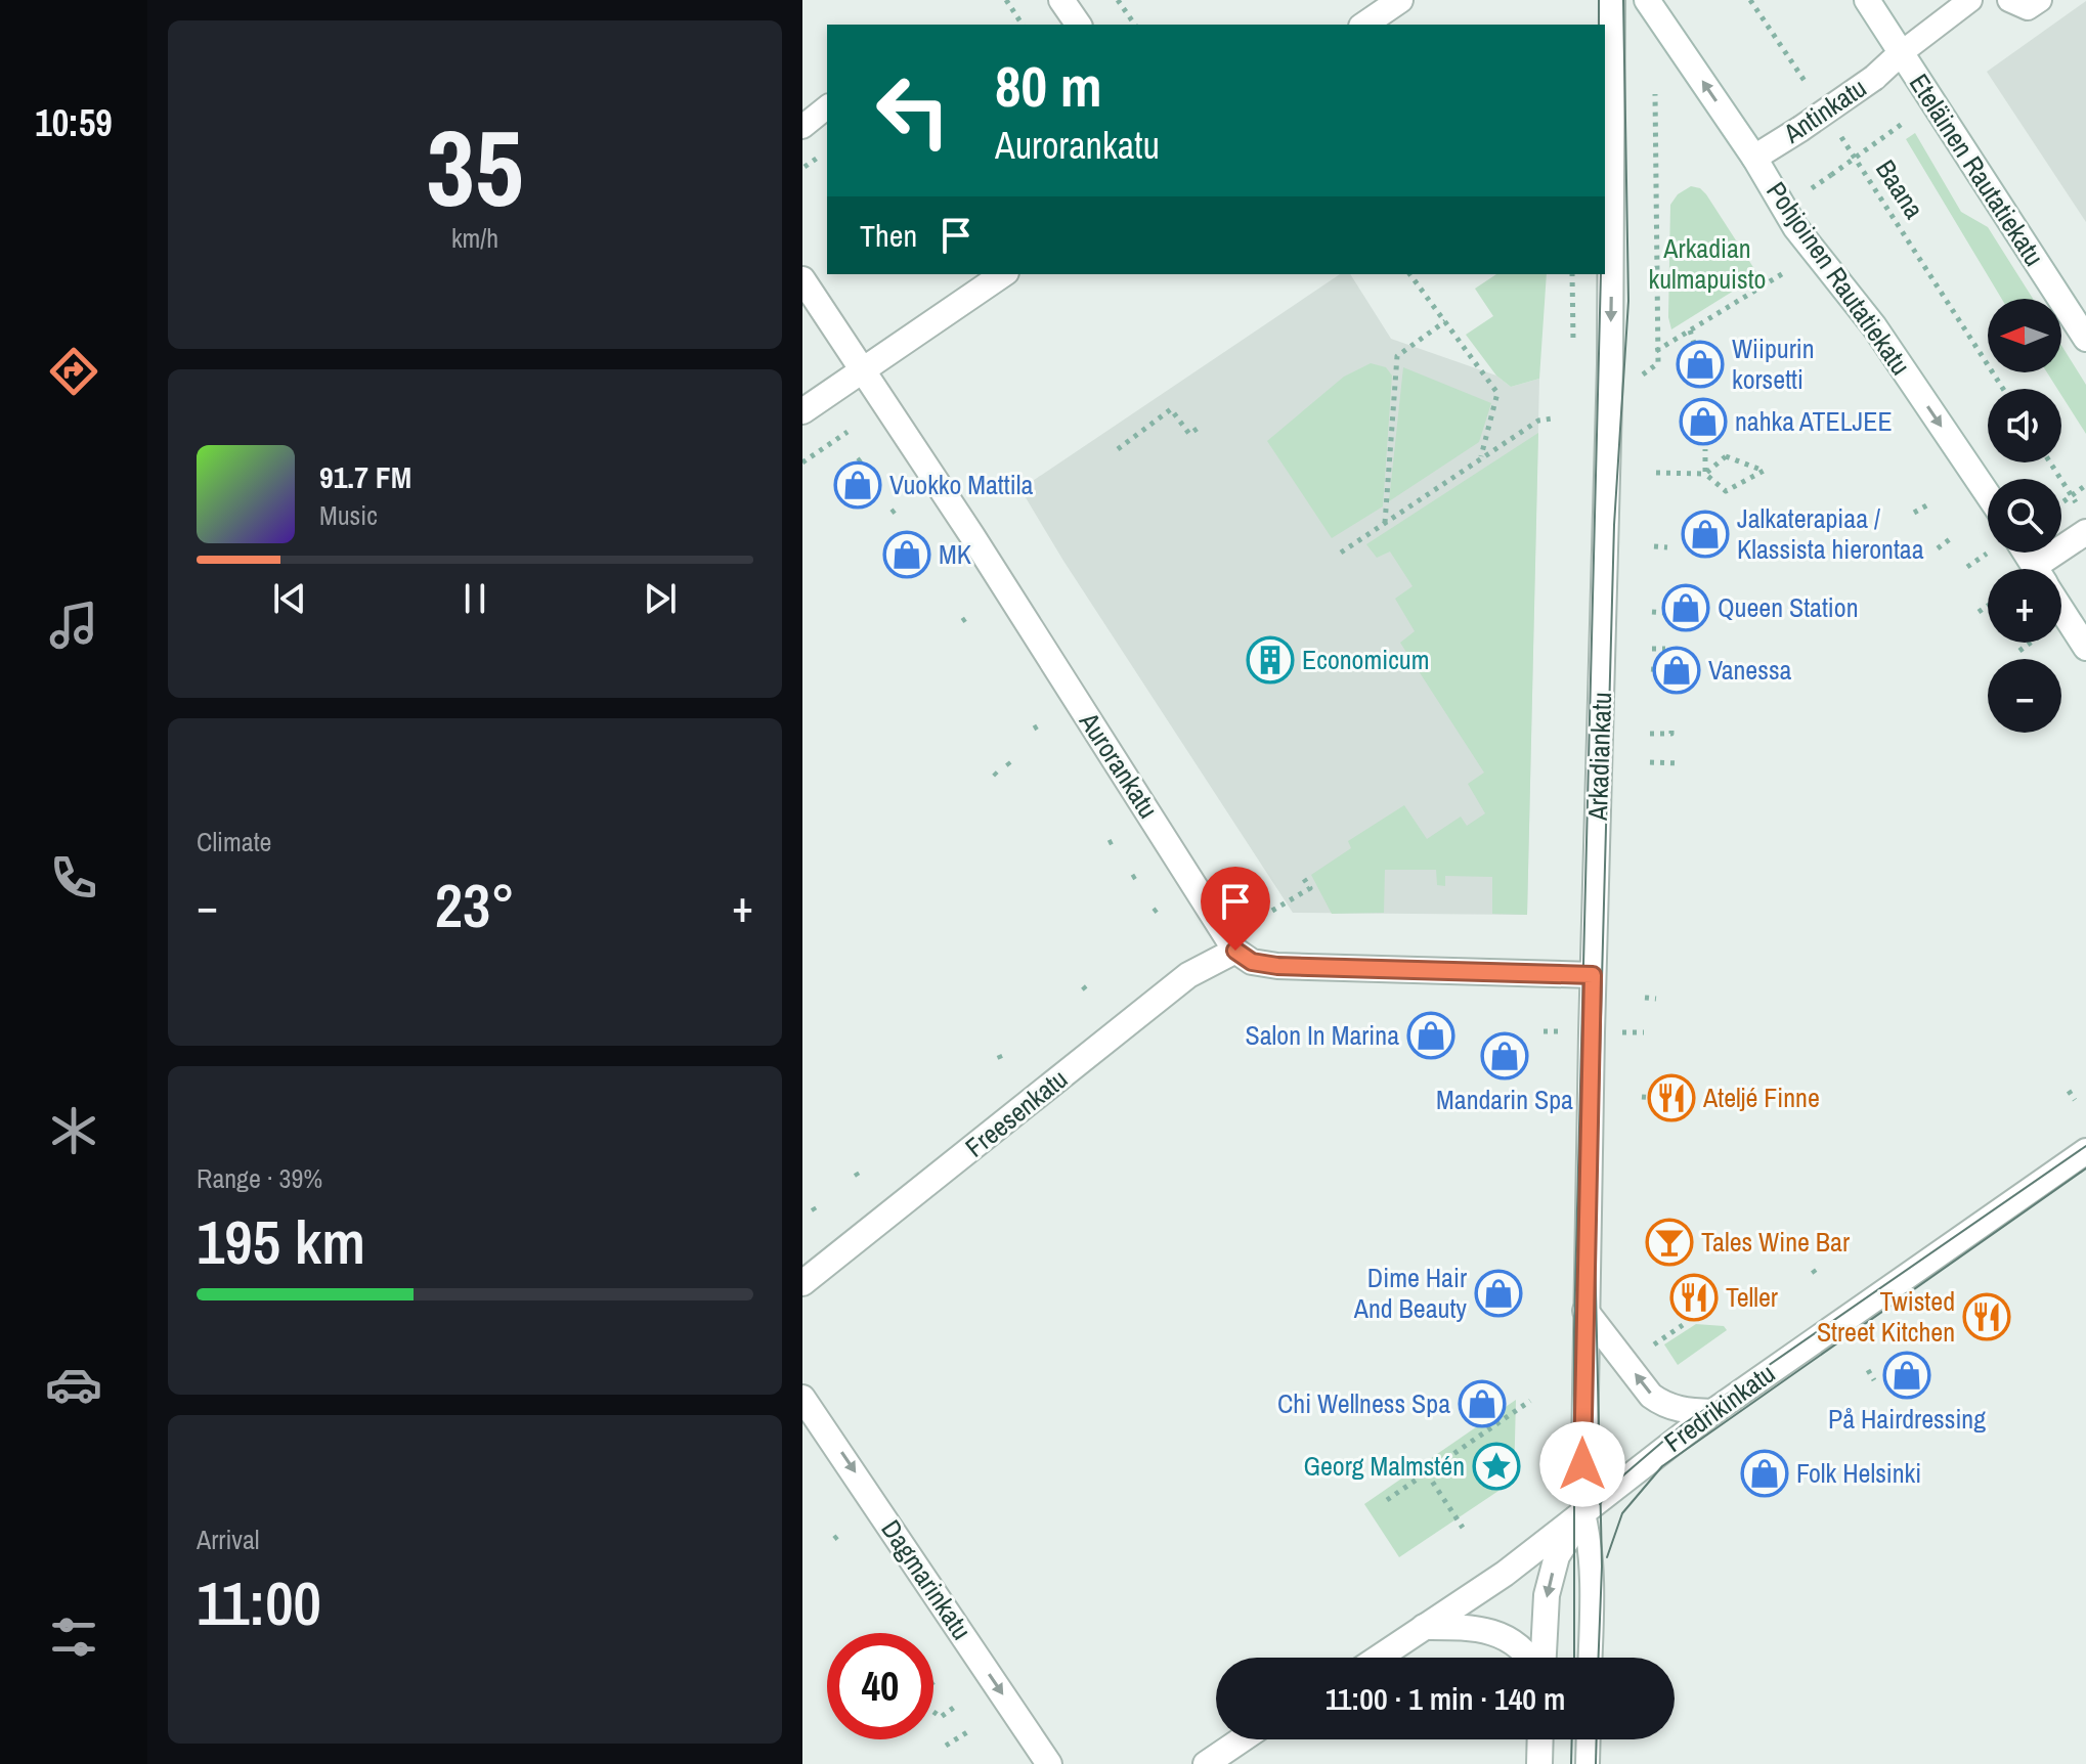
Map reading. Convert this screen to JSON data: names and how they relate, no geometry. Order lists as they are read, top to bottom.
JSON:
{
  "streets": {
    "street": [
      "Antinkatu",
      "Eteläinen Rautatiekatu",
      "Pohjoinen Rautatiekatu",
      "Arkadiankatu",
      "Aurorankatu",
      "Freesenkatu",
      "Fredrikinkatu",
      "Dagmarinkatu"
    ],
    "path": ["Baana"]
  },
  "crossings": [
    ["Antinkatu", "Eteläinen Rautatiekatu"],
    ["Antinkatu", "Pohjoinen Rautatiekatu"],
    ["Arkadiankatu", "Fredrikinkatu"],
    ["Aurorankatu", "Freesenkatu"]
  ],
  "one_way": ["Dagmarinkatu"],
  "parks": ["Arkadian kulmapuisto"],
  "places": {
    "shop": [
      "Wiipurin korsetti",
      "nahka ATELJEE",
      "Vuokko Mattila",
      "Jalkaterapiaa / Klassista hierontaa",
      "MK",
      "Queen Station",
      "Vanessa",
      "Salon In Marina",
      "Mandarin Spa",
      "Dime Hair And Beauty",
      "På Hairdressing",
      "Chi Wellness Spa",
      "Folk Helsinki"
    ],
    "building": ["Economicum"],
    "restaurant": ["Ateljé Finne", "Teller", "Twisted Street Kitchen"],
    "bar": ["Tales Wine Bar"],
    "place": ["Georg Malmstén"]
  },
  "north": "left",
  "page": {
    "tabs": "10:59",
    "tile": [
      ["35", "km/h"],
      "Climate",
      ["Range · 39%", "195 km"],
      ["Arrival", "11:00"]
    ],
    "turn": ["80 m", "Aurorankatu"],
    "then": "Then",
    "map_buttons": ["+", "−"],
    "song": ["91.7 FM", "Music"],
    "heat": ["−", "23°", "+"],
    "limit": "40",
    "trip": "11:00 · 1 min · 140 m"
  }
}
